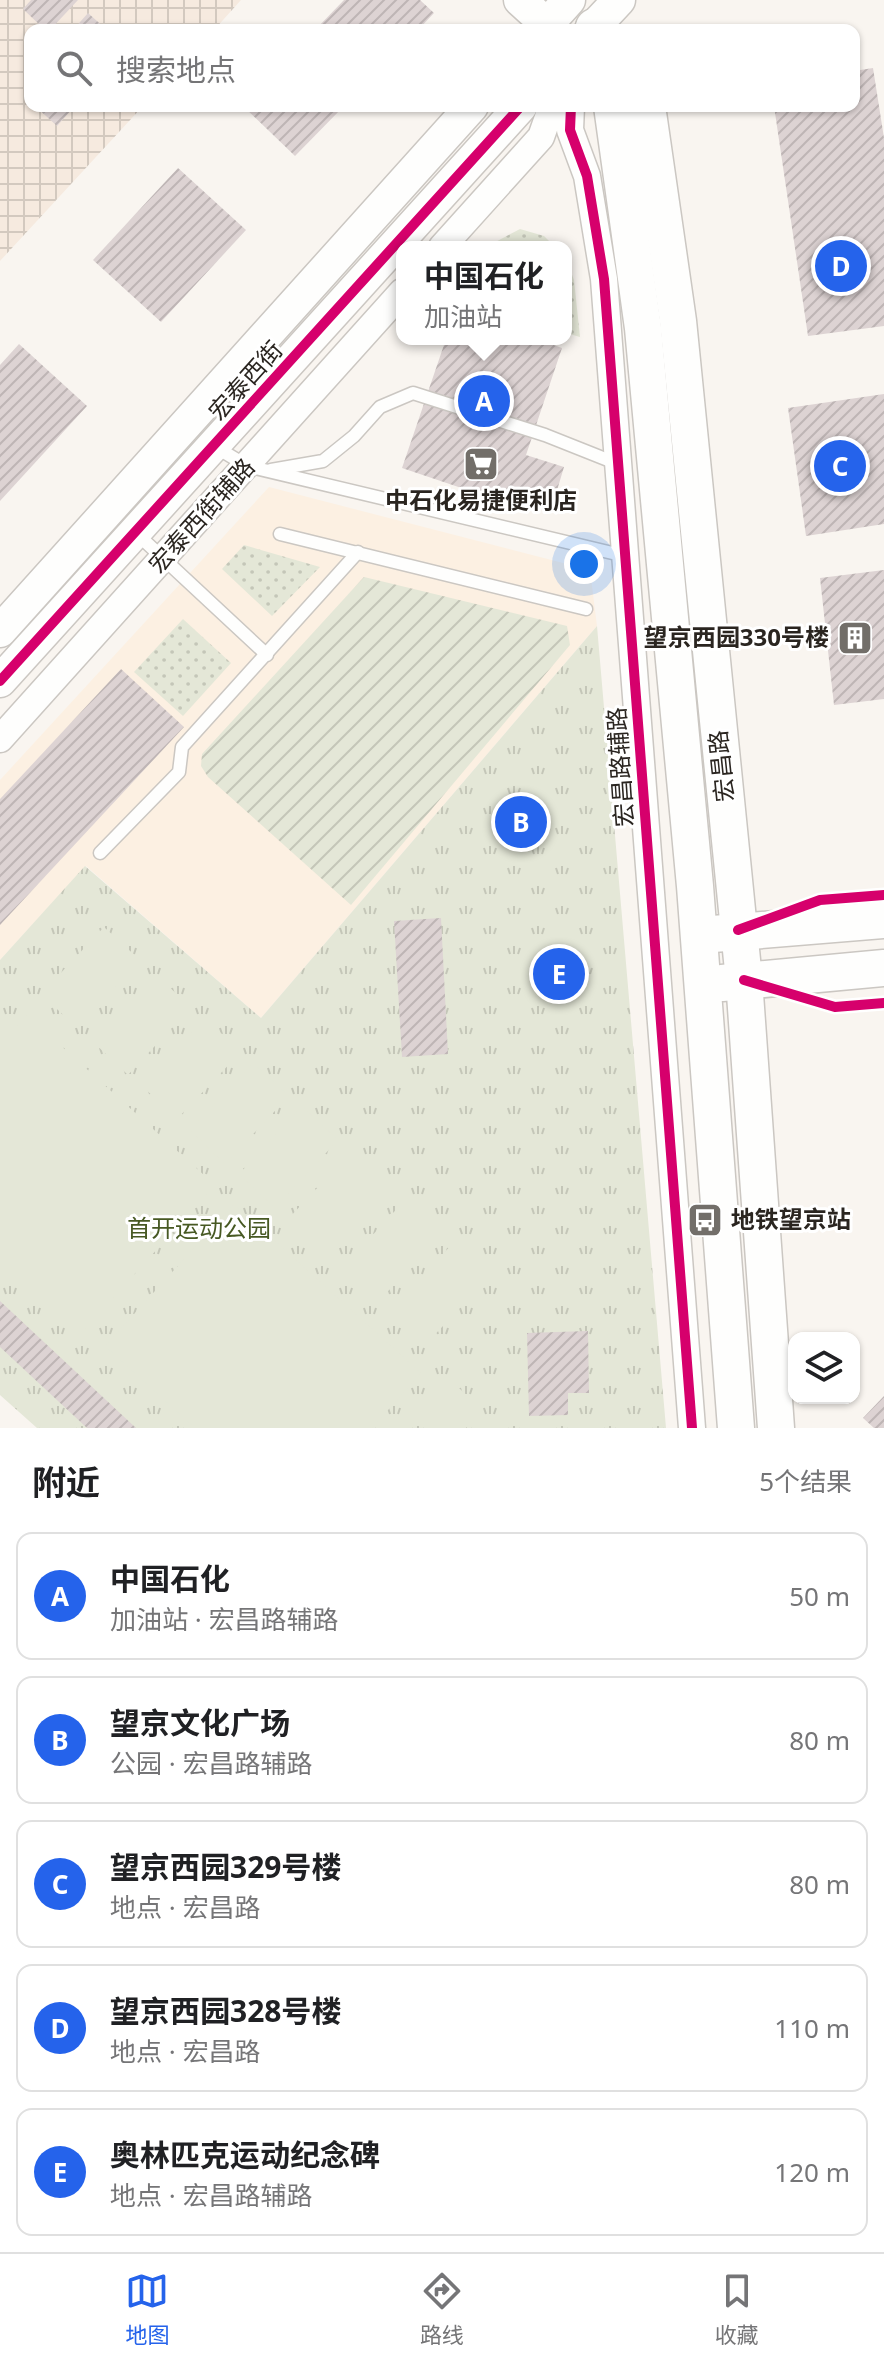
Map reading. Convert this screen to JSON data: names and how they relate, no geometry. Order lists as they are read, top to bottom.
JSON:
{
  "streets": {
    "main road": ["宏昌路"],
    "street": ["宏泰西街", "宏泰西街辅路", "宏昌路辅路"]
  },
  "parks": ["首开运动公园"],
  "places": {
    "supermarket": ["中石化易捷便利店"],
    "building": ["望京西园330号楼"],
    "bus stop": ["地铁望京站"]
  },
  "page": {
    "search": "搜索地点",
    "pins": [
      "D",
      "A",
      "C",
      "B",
      "E"
    ],
    "popup": ["中国石化", "加油站"],
    "heading": ["附近", "5个结果"],
    "list": [
      {
        "mark": "A",
        "name": "中国石化",
        "note": "加油站 · 宏昌路辅路",
        "value": "50 m"
      },
      {
        "mark": "B",
        "name": "望京文化广场",
        "note": "公园 · 宏昌路辅路",
        "value": "80 m"
      },
      {
        "mark": "C",
        "name": "望京西园329号楼",
        "note": "地点 · 宏昌路",
        "value": "80 m"
      },
      {
        "mark": "D",
        "name": "望京西园328号楼",
        "note": "地点 · 宏昌路",
        "value": "110 m"
      },
      {
        "mark": "E",
        "name": "奥林匹克运动纪念碑",
        "note": "地点 · 宏昌路辅路",
        "value": "120 m"
      }
    ],
    "nav": ["地图", "路线", "收藏"]
  }
}
